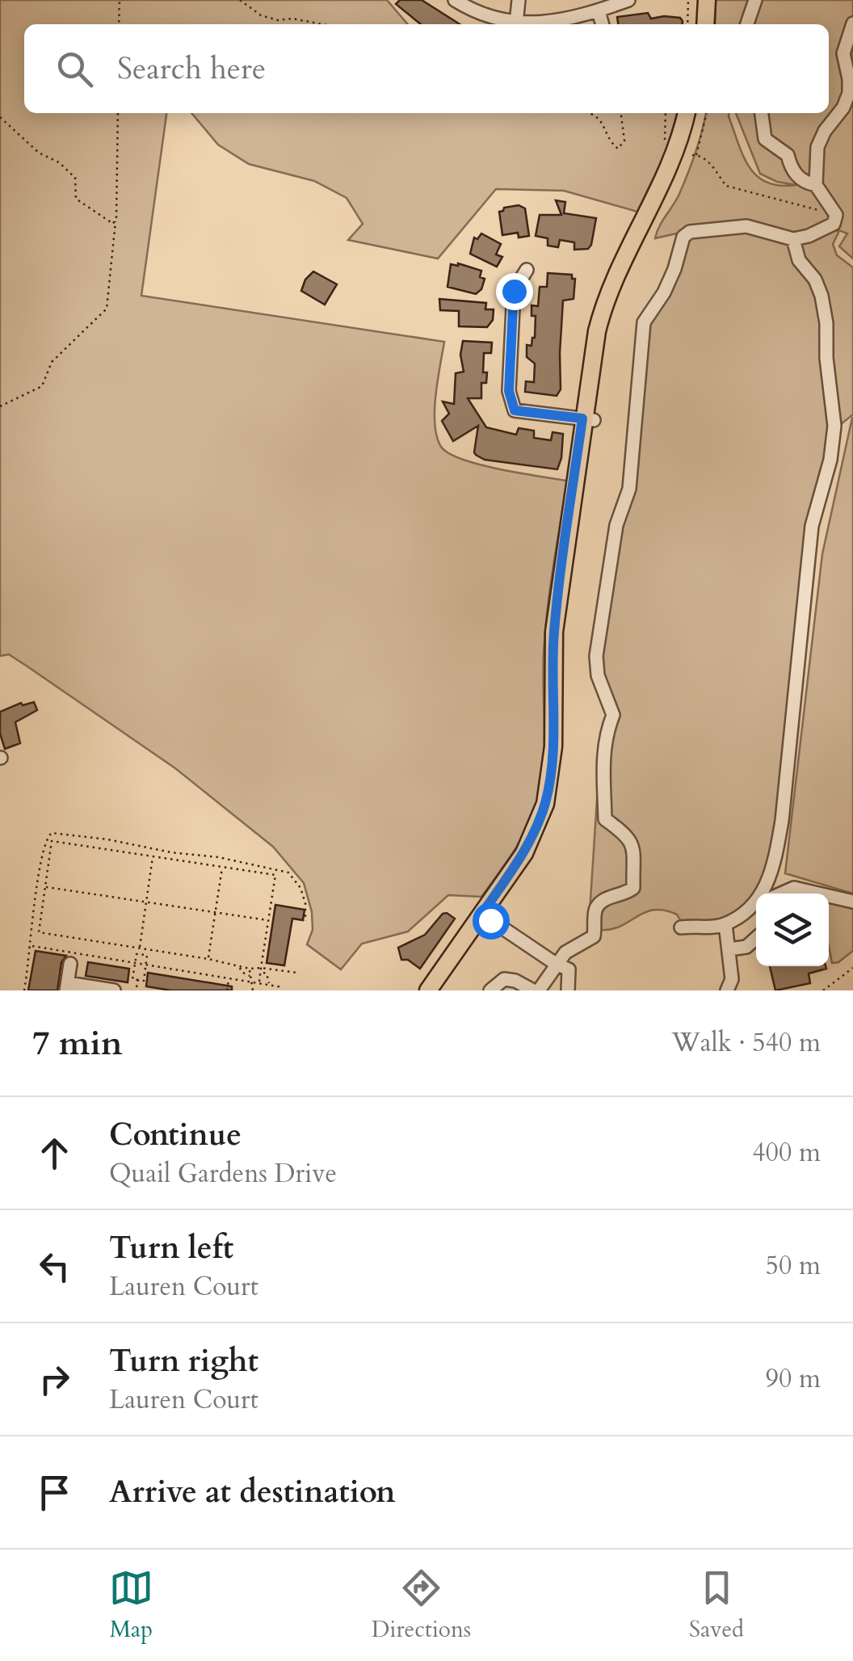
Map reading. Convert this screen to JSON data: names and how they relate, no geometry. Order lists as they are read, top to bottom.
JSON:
{
  "page": {
    "search": "Search here",
    "heading": ["7 min", "Walk · 540 m"],
    "list": [
      ["Continue", "Quail Gardens Drive", "400 m"],
      ["Turn left", "Lauren Court", "50 m"],
      ["Turn right", "Lauren Court", "90 m"],
      "Arrive at destination"
    ],
    "nav": ["Map", "Directions", "Saved"]
  }
}
